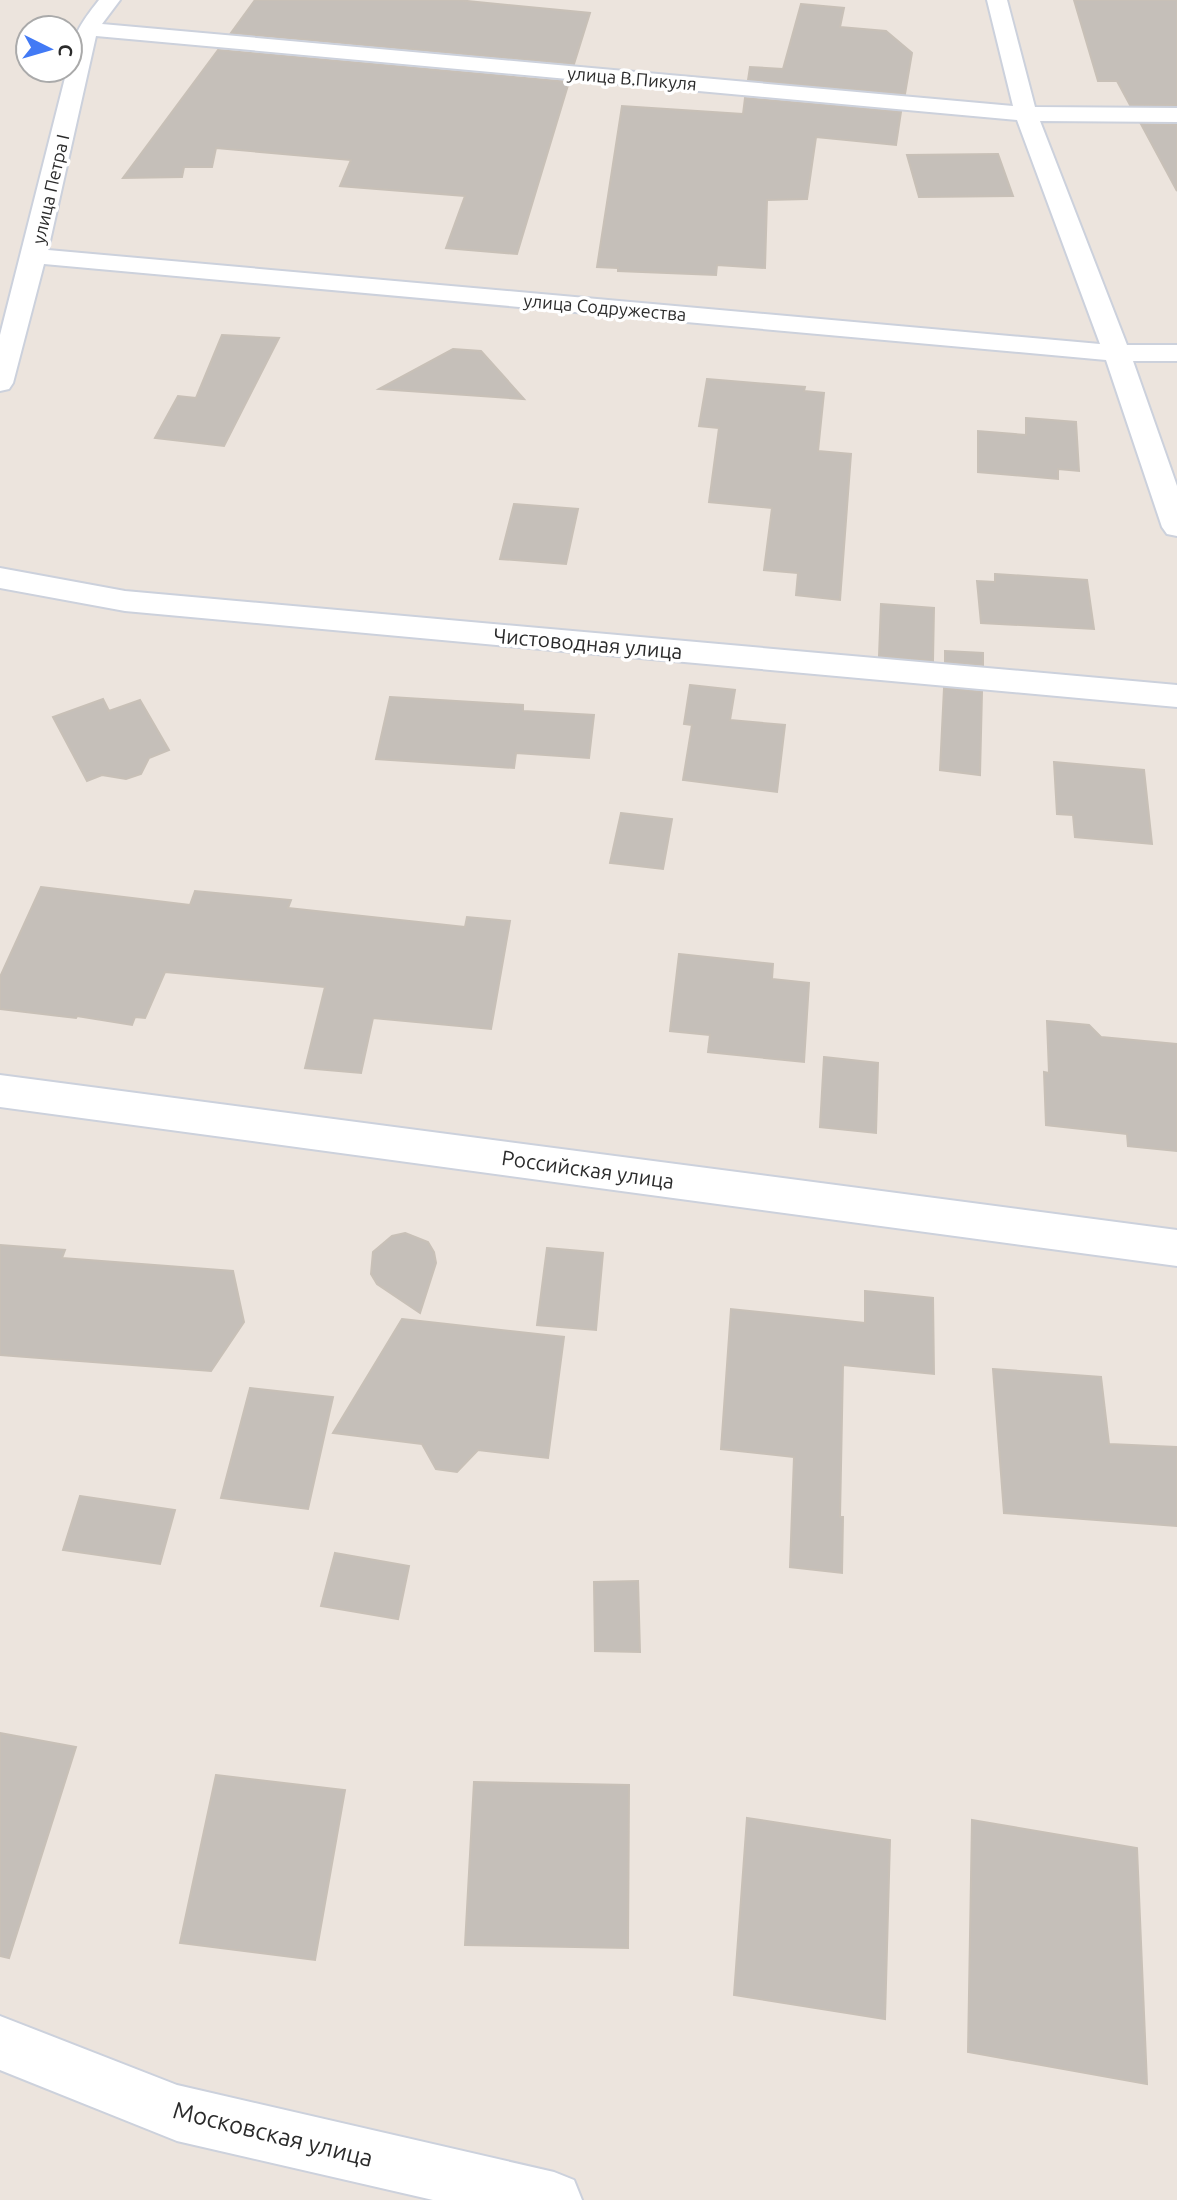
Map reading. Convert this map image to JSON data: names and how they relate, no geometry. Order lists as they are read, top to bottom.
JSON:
{
  "streets": {
    "street": [
      "улица В.Пикуля",
      "улица Петра I",
      "улица Содружества",
      "Чистоводная улица",
      "Российская улица",
      "Московская улица"
    ]
  },
  "crossings": [
    ["улица В.Пикуля", "улица Петра I"],
    ["улица Петра I", "улица Содружества"]
  ],
  "north": "right"
}
